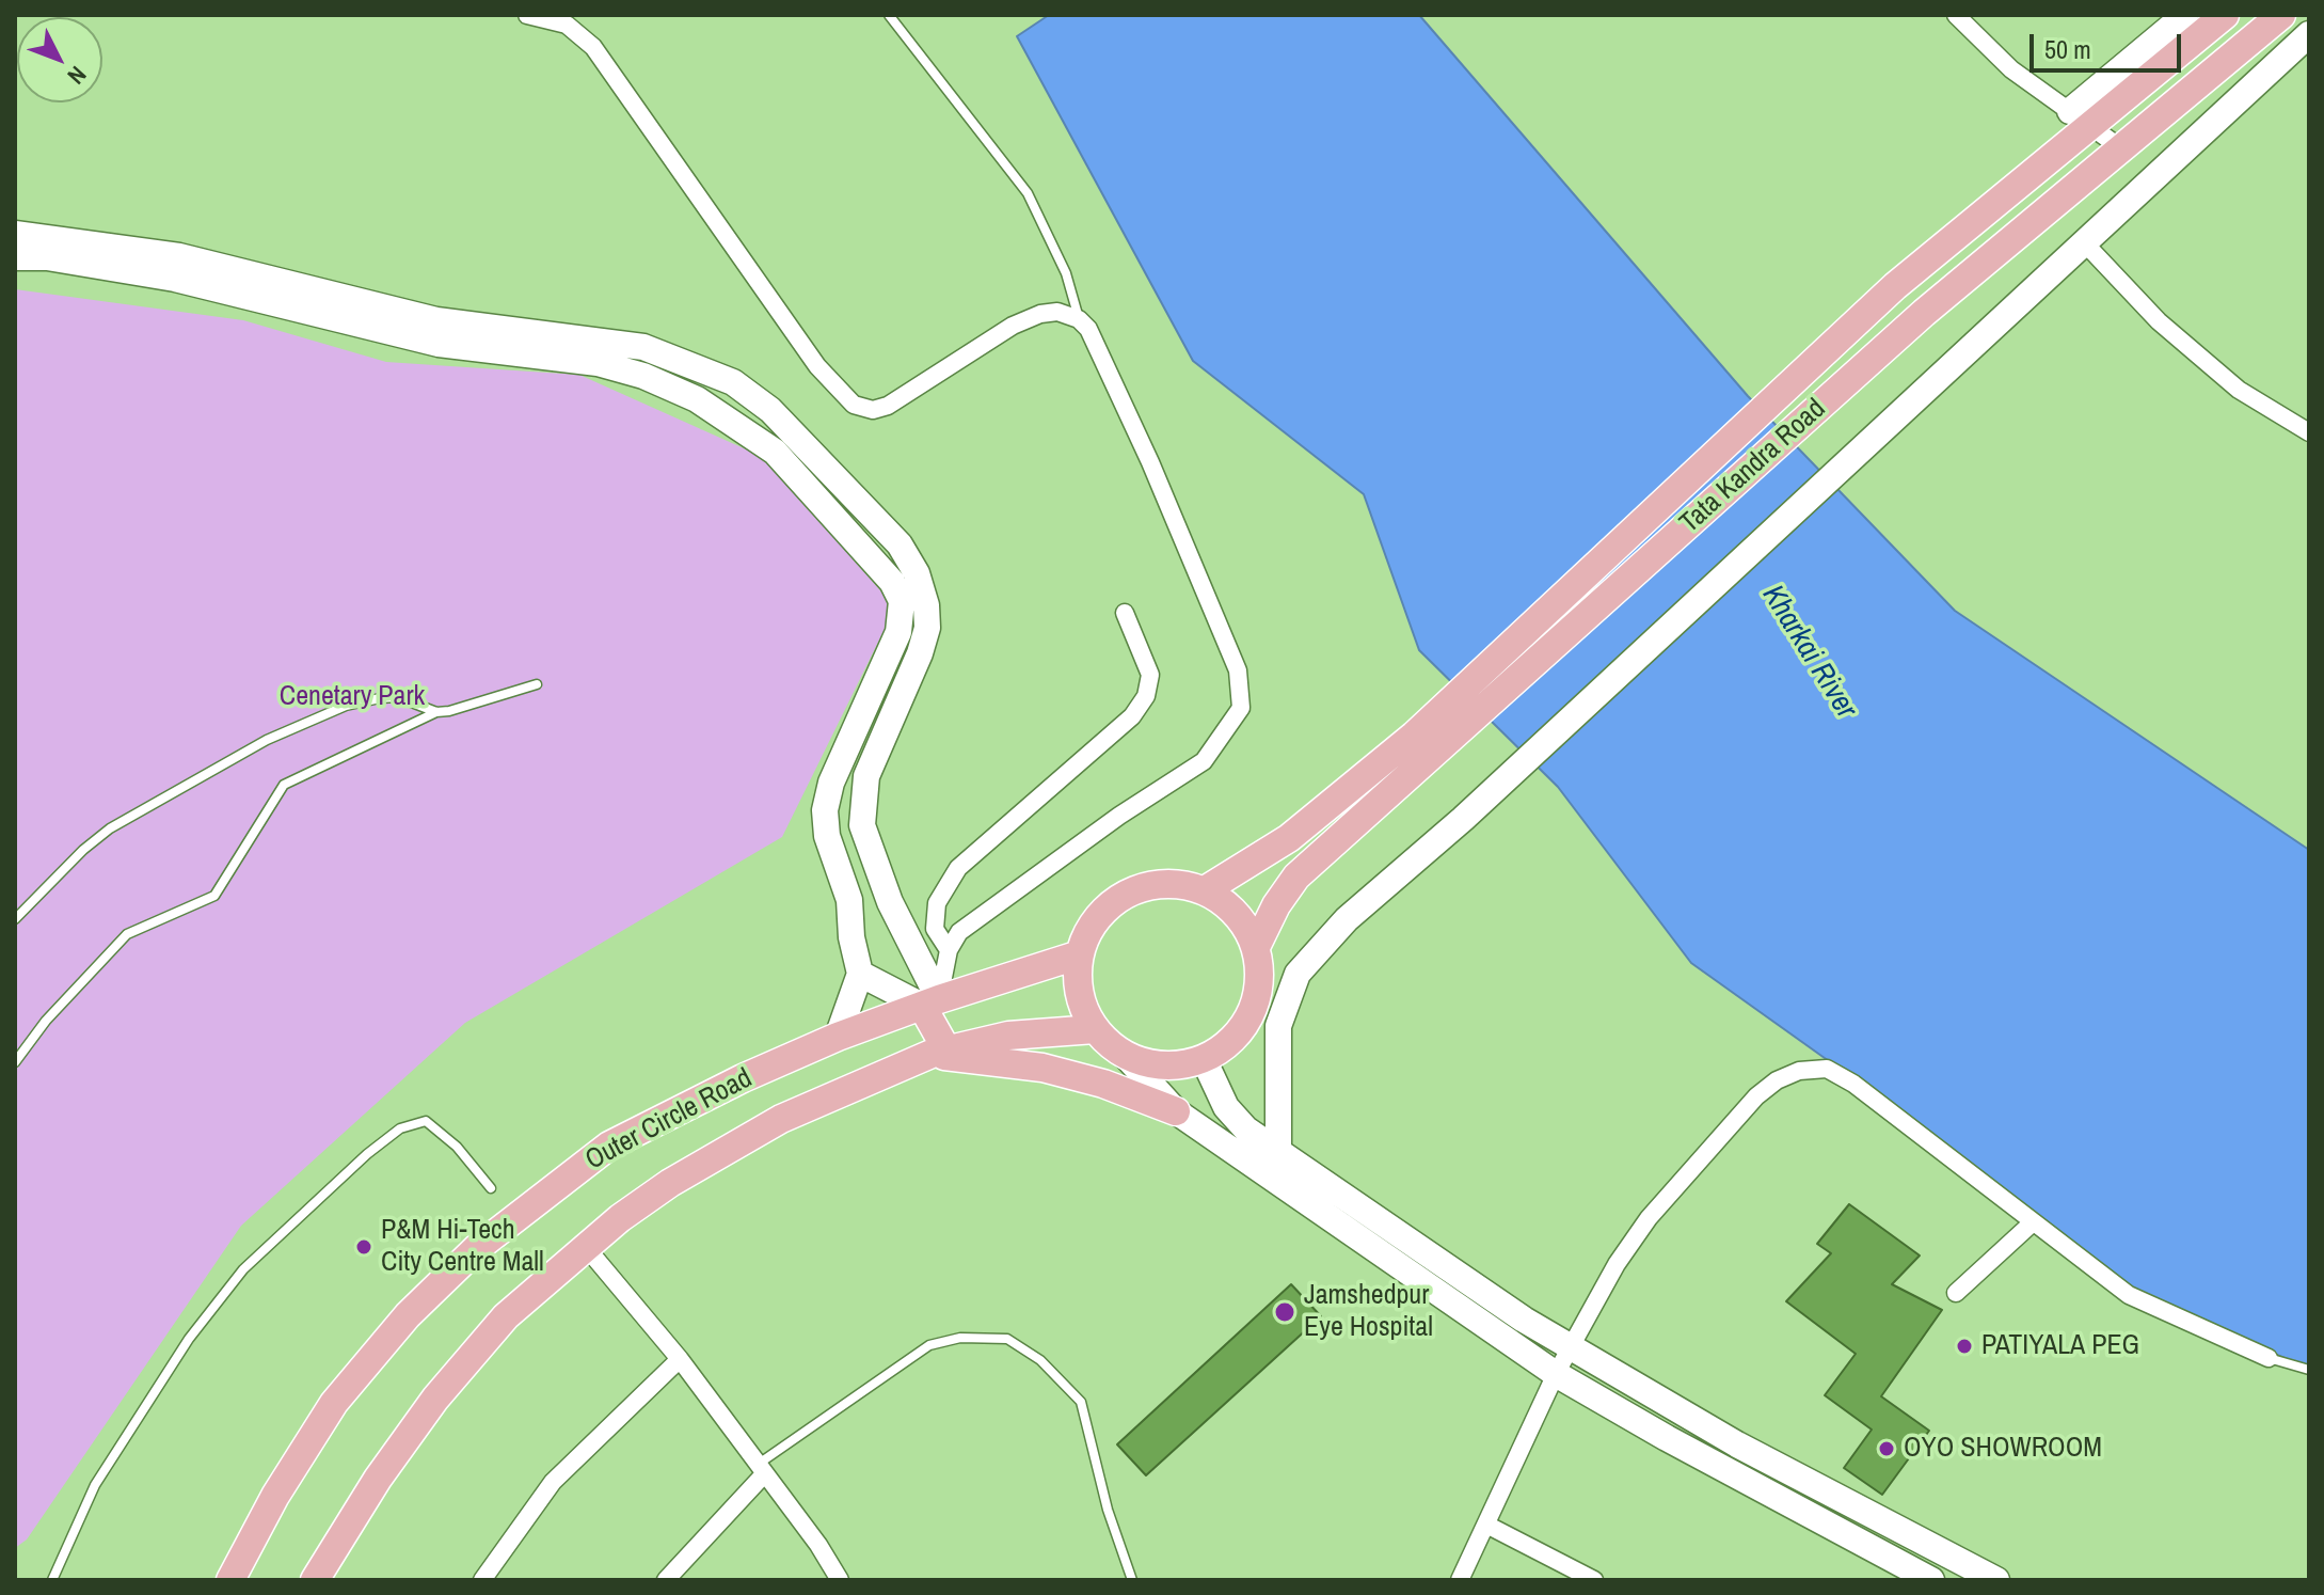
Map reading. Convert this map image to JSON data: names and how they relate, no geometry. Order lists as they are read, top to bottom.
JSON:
{
  "streets": {
    "main road": ["Tata Kandra Road", "Outer Circle Road"]
  },
  "crossings": [
    ["Tata Kandra Road", "Outer Circle Road"]
  ],
  "water": ["Kharkai River"],
  "parks": ["Cenetary Park"],
  "places": [
    "P&M Hi-Tech City Centre Mall",
    "Jamshedpur Eye Hospital",
    "PATIYALA PEG",
    "OYO SHOWROOM"
  ],
  "scale_bar": "50 m",
  "north": "bottom right"
}
